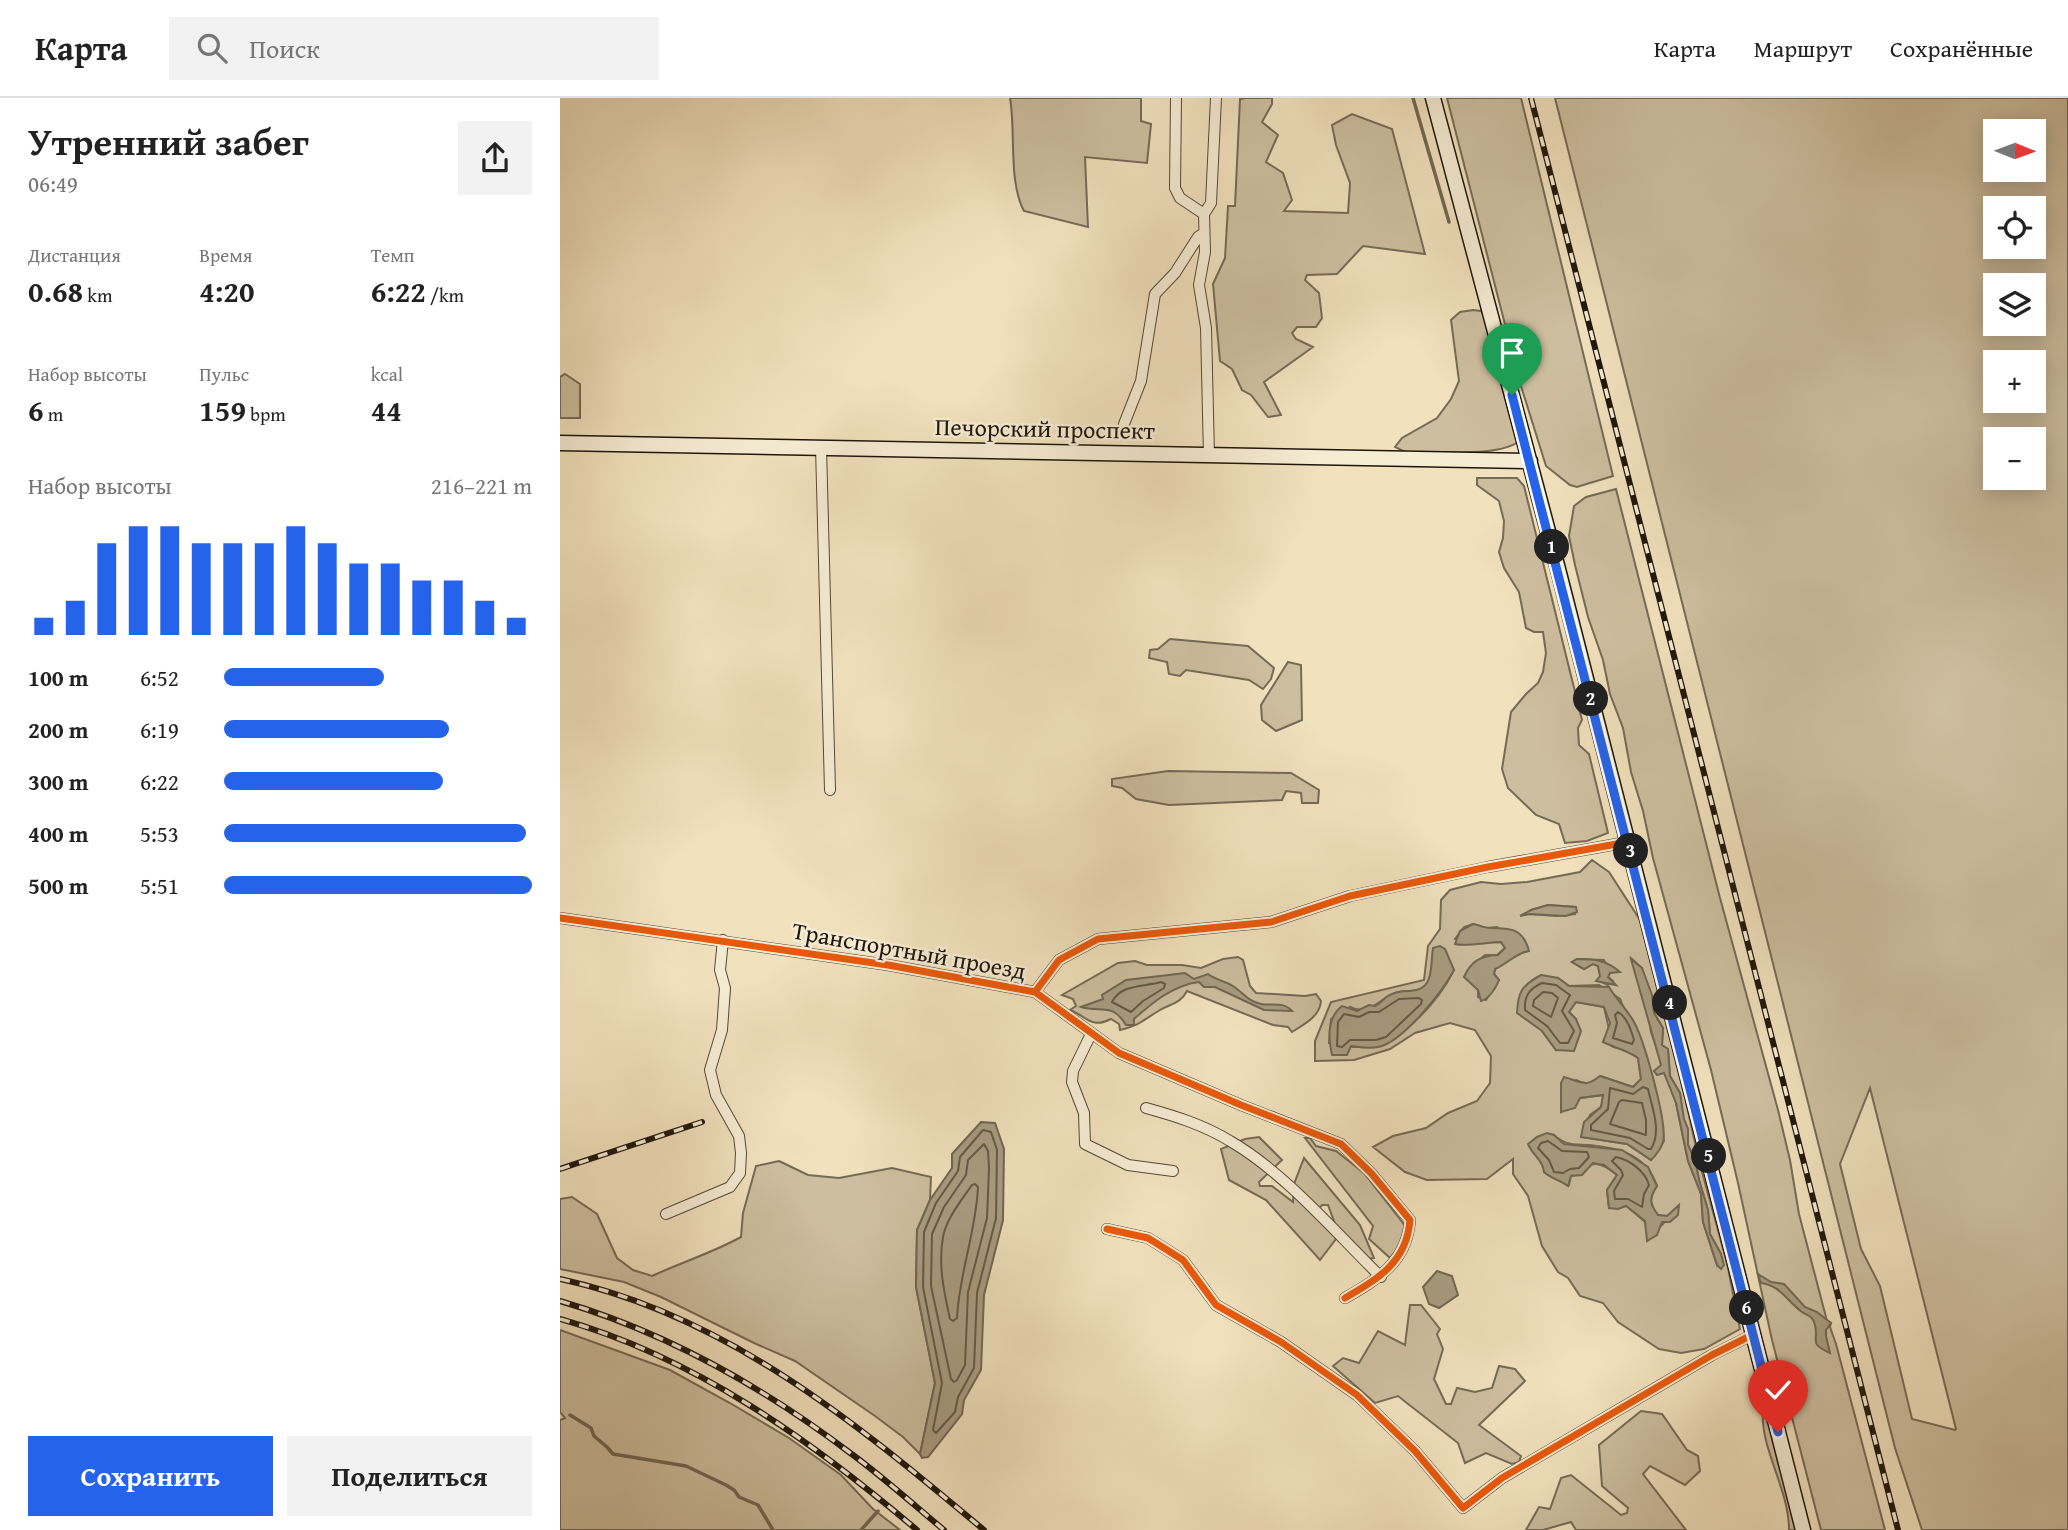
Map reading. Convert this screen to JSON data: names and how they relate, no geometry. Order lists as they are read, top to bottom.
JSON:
{
  "streets": {
    "main road": ["Печорский проспект"],
    "street": ["Транспортный проезд"]
  },
  "north": "right",
  "page": {
    "header": "Карта",
    "search": "Поиск",
    "nav": ["Карта", "Маршрут", "Сохранённые"],
    "heading": ["Утренний забег", "06:49"],
    "map_buttons": ["+", "−"],
    "stats": [
      ["Дистанция", "0.68 km"],
      ["Время", "4:20"],
      ["Темп", "6:22 /km"],
      ["Набор высоты", "6 m"],
      ["Пульс", "159 bpm"],
      ["kcal", "44"]
    ],
    "chart": ["Набор высоты", "216–221 m"],
    "pins": [
      "1",
      "2",
      "3",
      "4",
      "5",
      "6"
    ],
    "list": [
      {
        "name": "100 m",
        "note": "6:52"
      },
      {
        "name": "200 m",
        "note": "6:19"
      },
      {
        "name": "300 m",
        "note": "6:22"
      },
      {
        "name": "400 m",
        "note": "5:53"
      },
      {
        "name": "500 m",
        "note": "5:51"
      }
    ],
    "buttons": ["Сохранить", "Поделиться"]
  }
}
